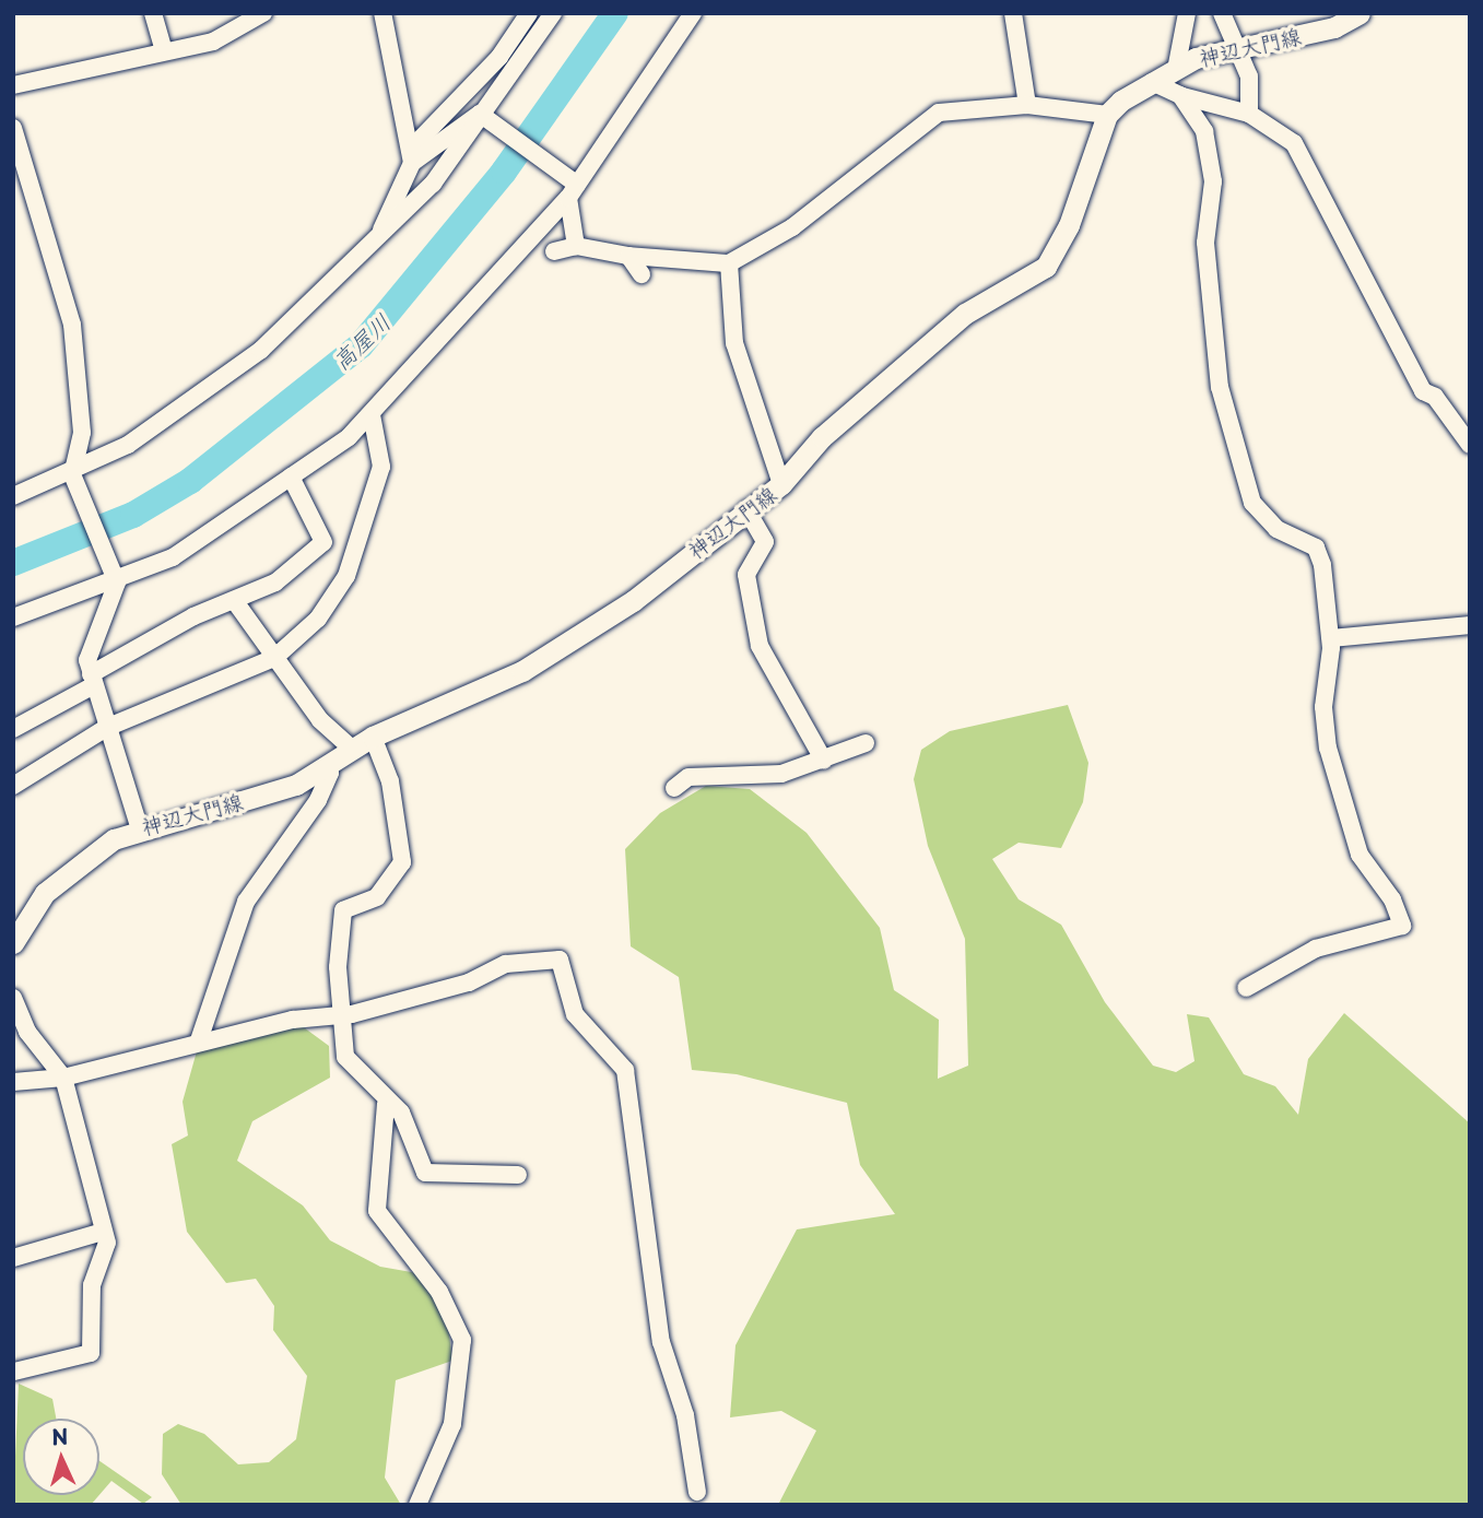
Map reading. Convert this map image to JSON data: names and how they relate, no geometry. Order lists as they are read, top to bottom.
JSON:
{
  "streets": {
    "main road": ["神辺大門線"]
  },
  "water": ["高屋川"],
  "north": "top"
}
